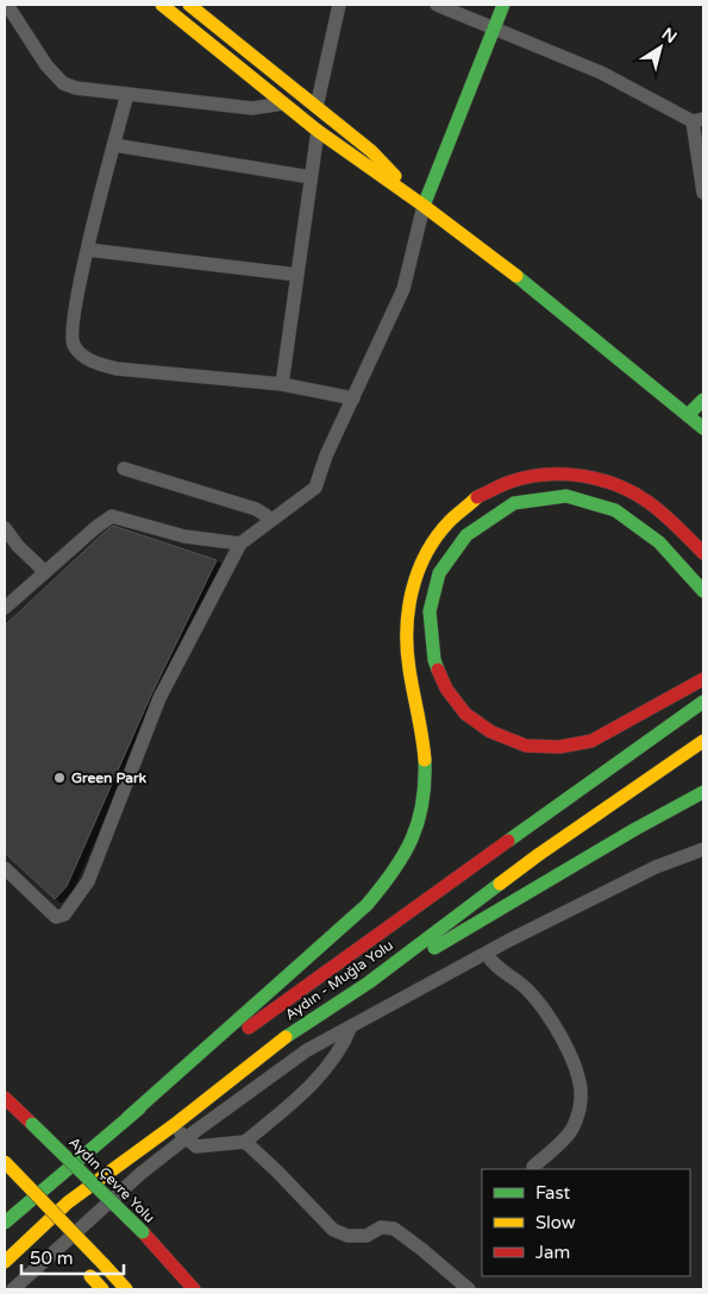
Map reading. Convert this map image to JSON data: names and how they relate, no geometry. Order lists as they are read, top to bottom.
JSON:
{
  "streets": {
    "main road": ["Aydın - Muğla Yolu", "Aydın Çevre Yolu"]
  },
  "places": ["Green Park"],
  "legend": ["Fast", "Slow", "Jam"],
  "scale_bar": "50 m",
  "north": "top right"
}
